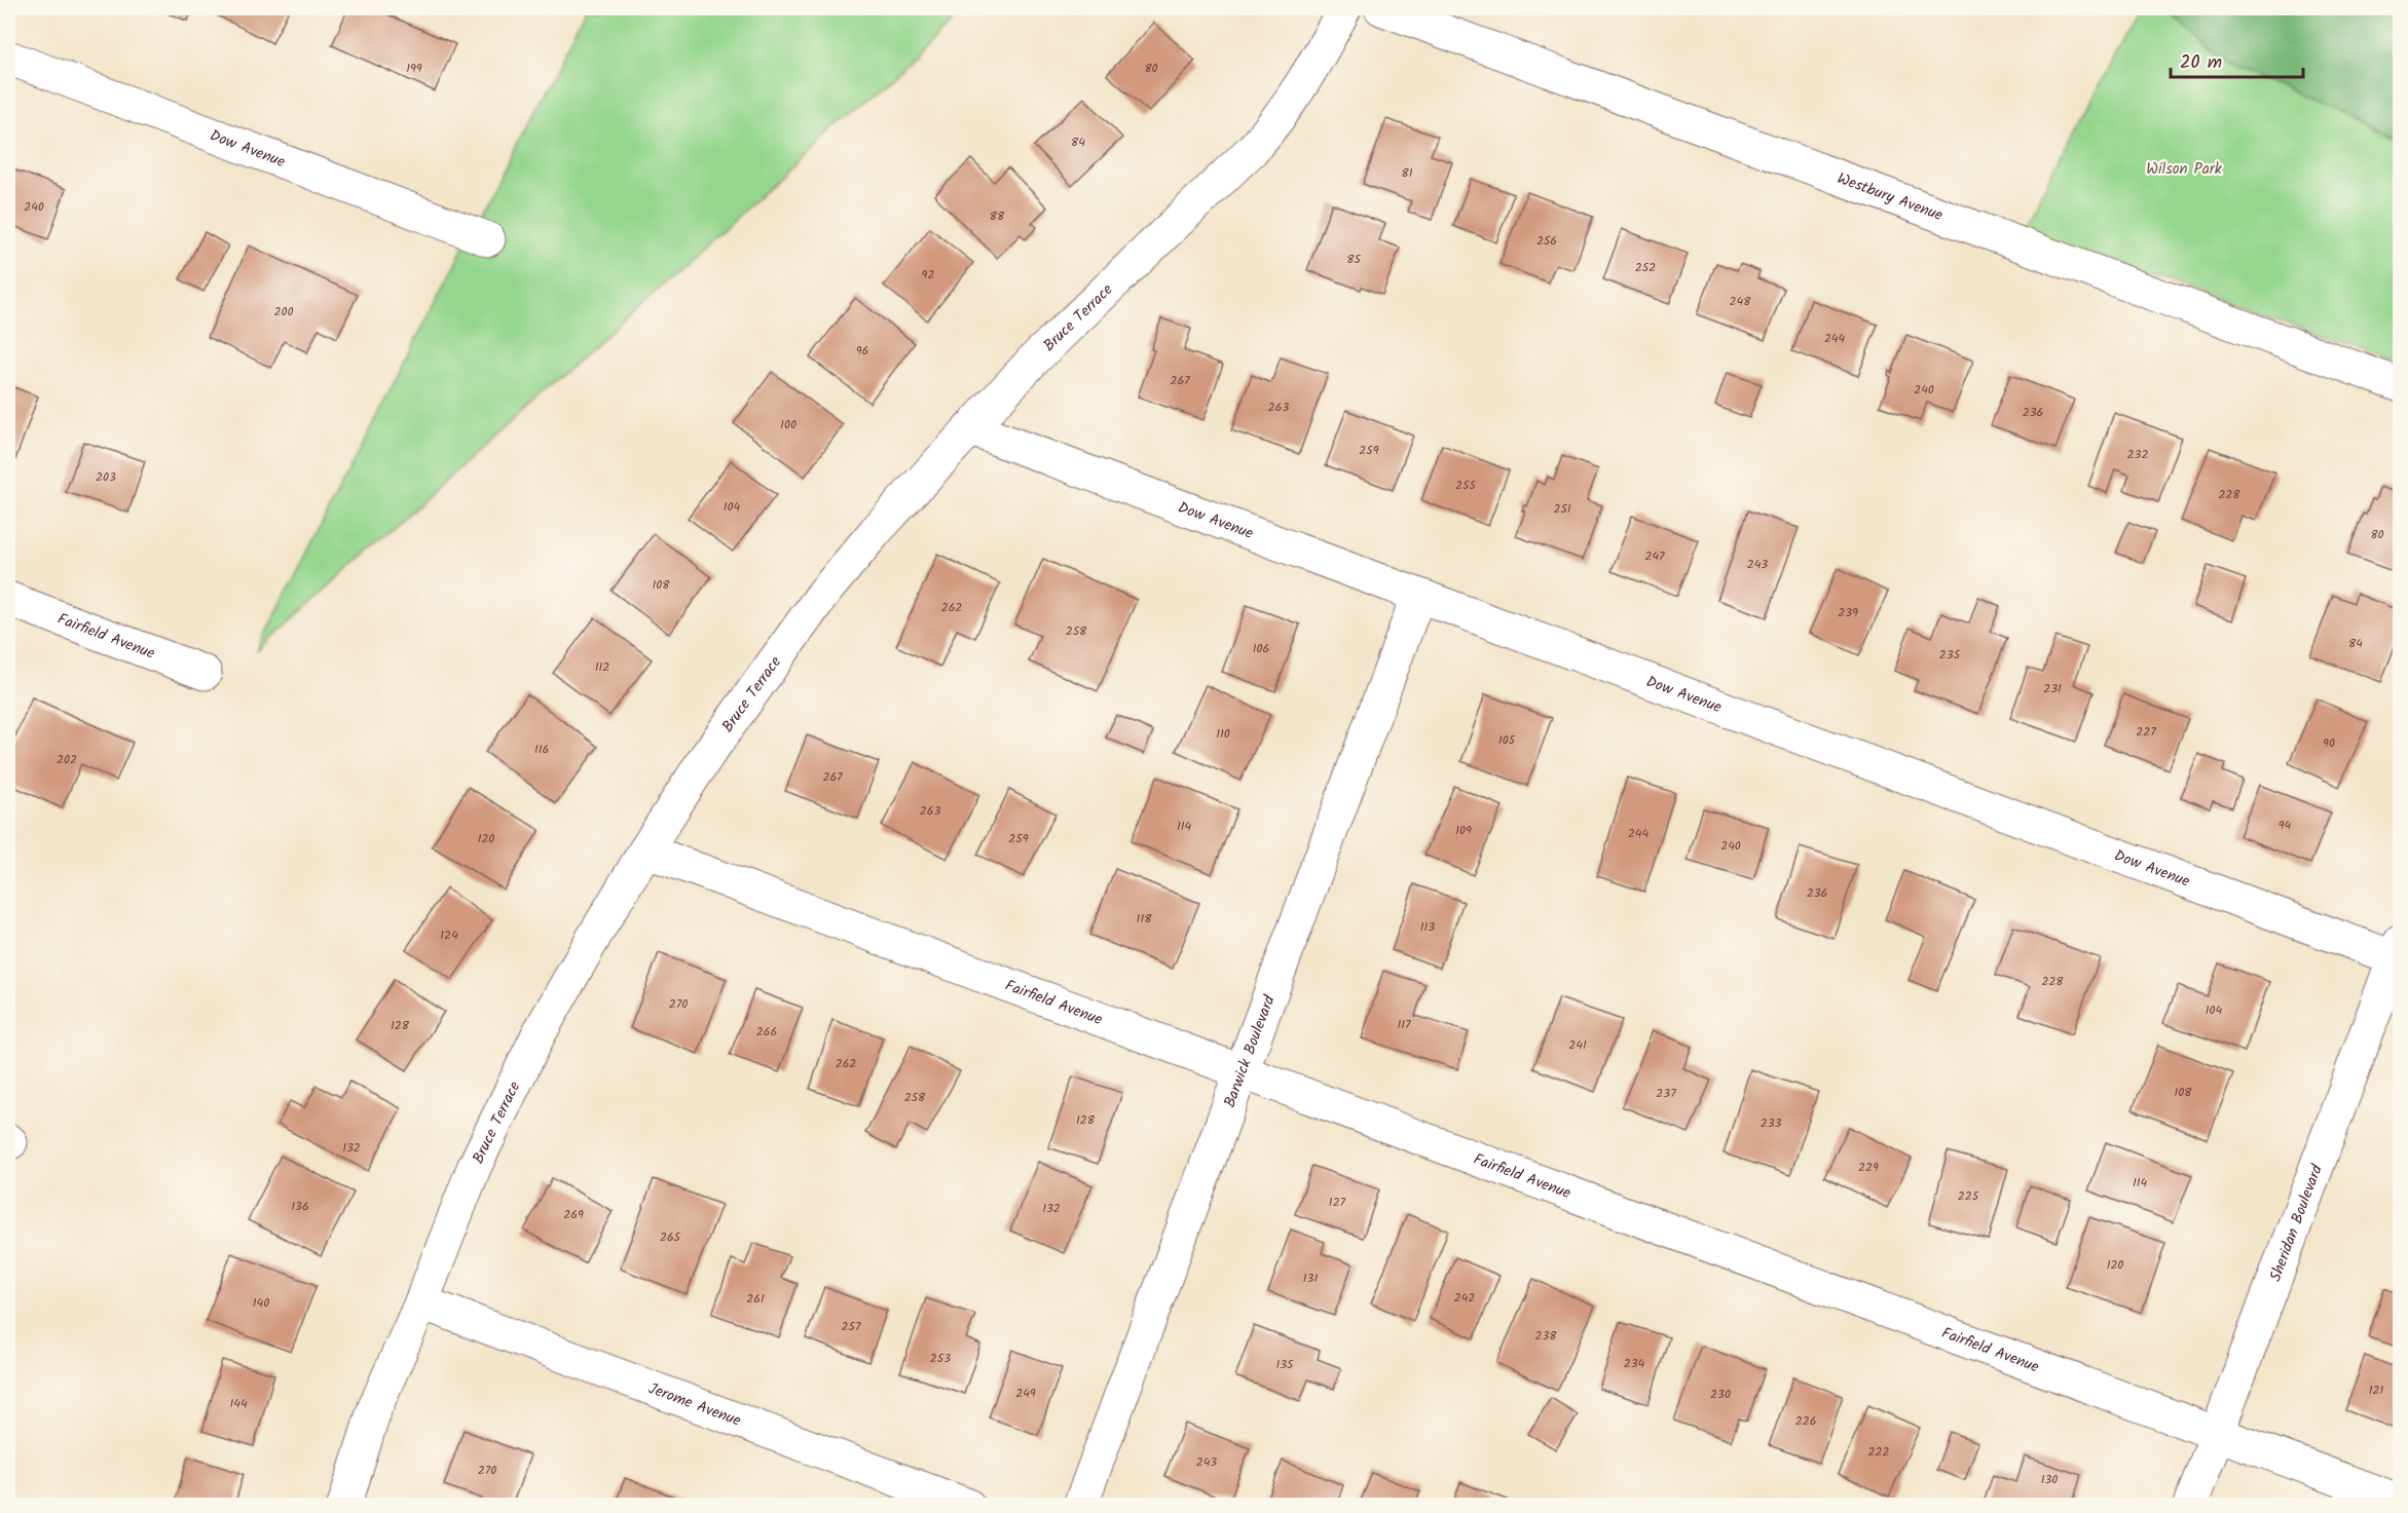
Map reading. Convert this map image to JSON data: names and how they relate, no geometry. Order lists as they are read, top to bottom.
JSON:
{
  "streets": {
    "street": [
      "Dow Avenue",
      "Westbury Avenue",
      "Bruce Terrace",
      "Fairfield Avenue",
      "Barwick Boulevard",
      "Sheridan Boulevard",
      "Jerome Avenue"
    ]
  },
  "crossings": [
    ["Dow Avenue", "Bruce Terrace"],
    ["Dow Avenue", "Barwick Boulevard"],
    ["Dow Avenue", "Sheridan Boulevard"],
    ["Bruce Terrace", "Fairfield Avenue"],
    ["Bruce Terrace", "Jerome Avenue"],
    ["Fairfield Avenue", "Barwick Boulevard"],
    ["Fairfield Avenue", "Sheridan Boulevard"]
  ],
  "parks": ["Wilson Park"],
  "house_numbers": [
    "199",
    "80",
    "84",
    "81",
    "240",
    "88",
    "256",
    "85",
    "252",
    "92",
    "248",
    "200",
    "244",
    "96",
    "267",
    "240",
    "263",
    "236",
    "100",
    "259",
    "232",
    "203",
    "255",
    "228",
    "104",
    "251",
    "80",
    "247",
    "243",
    "108",
    "262",
    "239",
    "258",
    "84",
    "106",
    "235",
    "112",
    "231",
    "227",
    "110",
    "105",
    "90",
    "116",
    "202",
    "267",
    "263",
    "94",
    "114",
    "109",
    "244",
    "120",
    "259",
    "240",
    "236",
    "118",
    "113",
    "124",
    "228",
    "270",
    "104",
    "117",
    "128",
    "266",
    "241",
    "262",
    "108",
    "237",
    "258",
    "128",
    "233",
    "132",
    "229",
    "114",
    "225",
    "127",
    "136",
    "132",
    "269",
    "265",
    "120",
    "131",
    "242",
    "261",
    "140",
    "257",
    "238",
    "253",
    "234",
    "135",
    "121",
    "249",
    "230",
    "144",
    "226",
    "222",
    "243",
    "270",
    "130"
  ],
  "scale_bar": "20 m"
}
